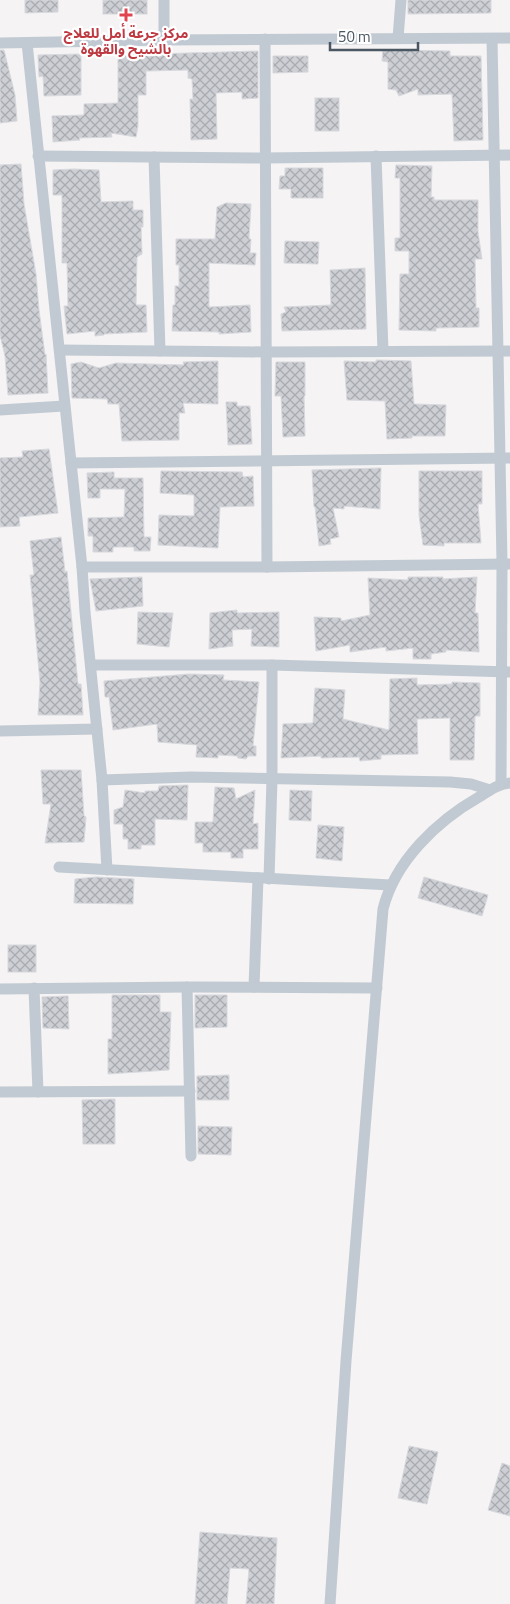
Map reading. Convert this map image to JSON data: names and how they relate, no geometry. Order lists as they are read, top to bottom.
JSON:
{
  "places": {
    "health": ["مركز جرعة أمل للعلاج بالشيح والقهوة"]
  },
  "scale_bar": "50 m"
}
